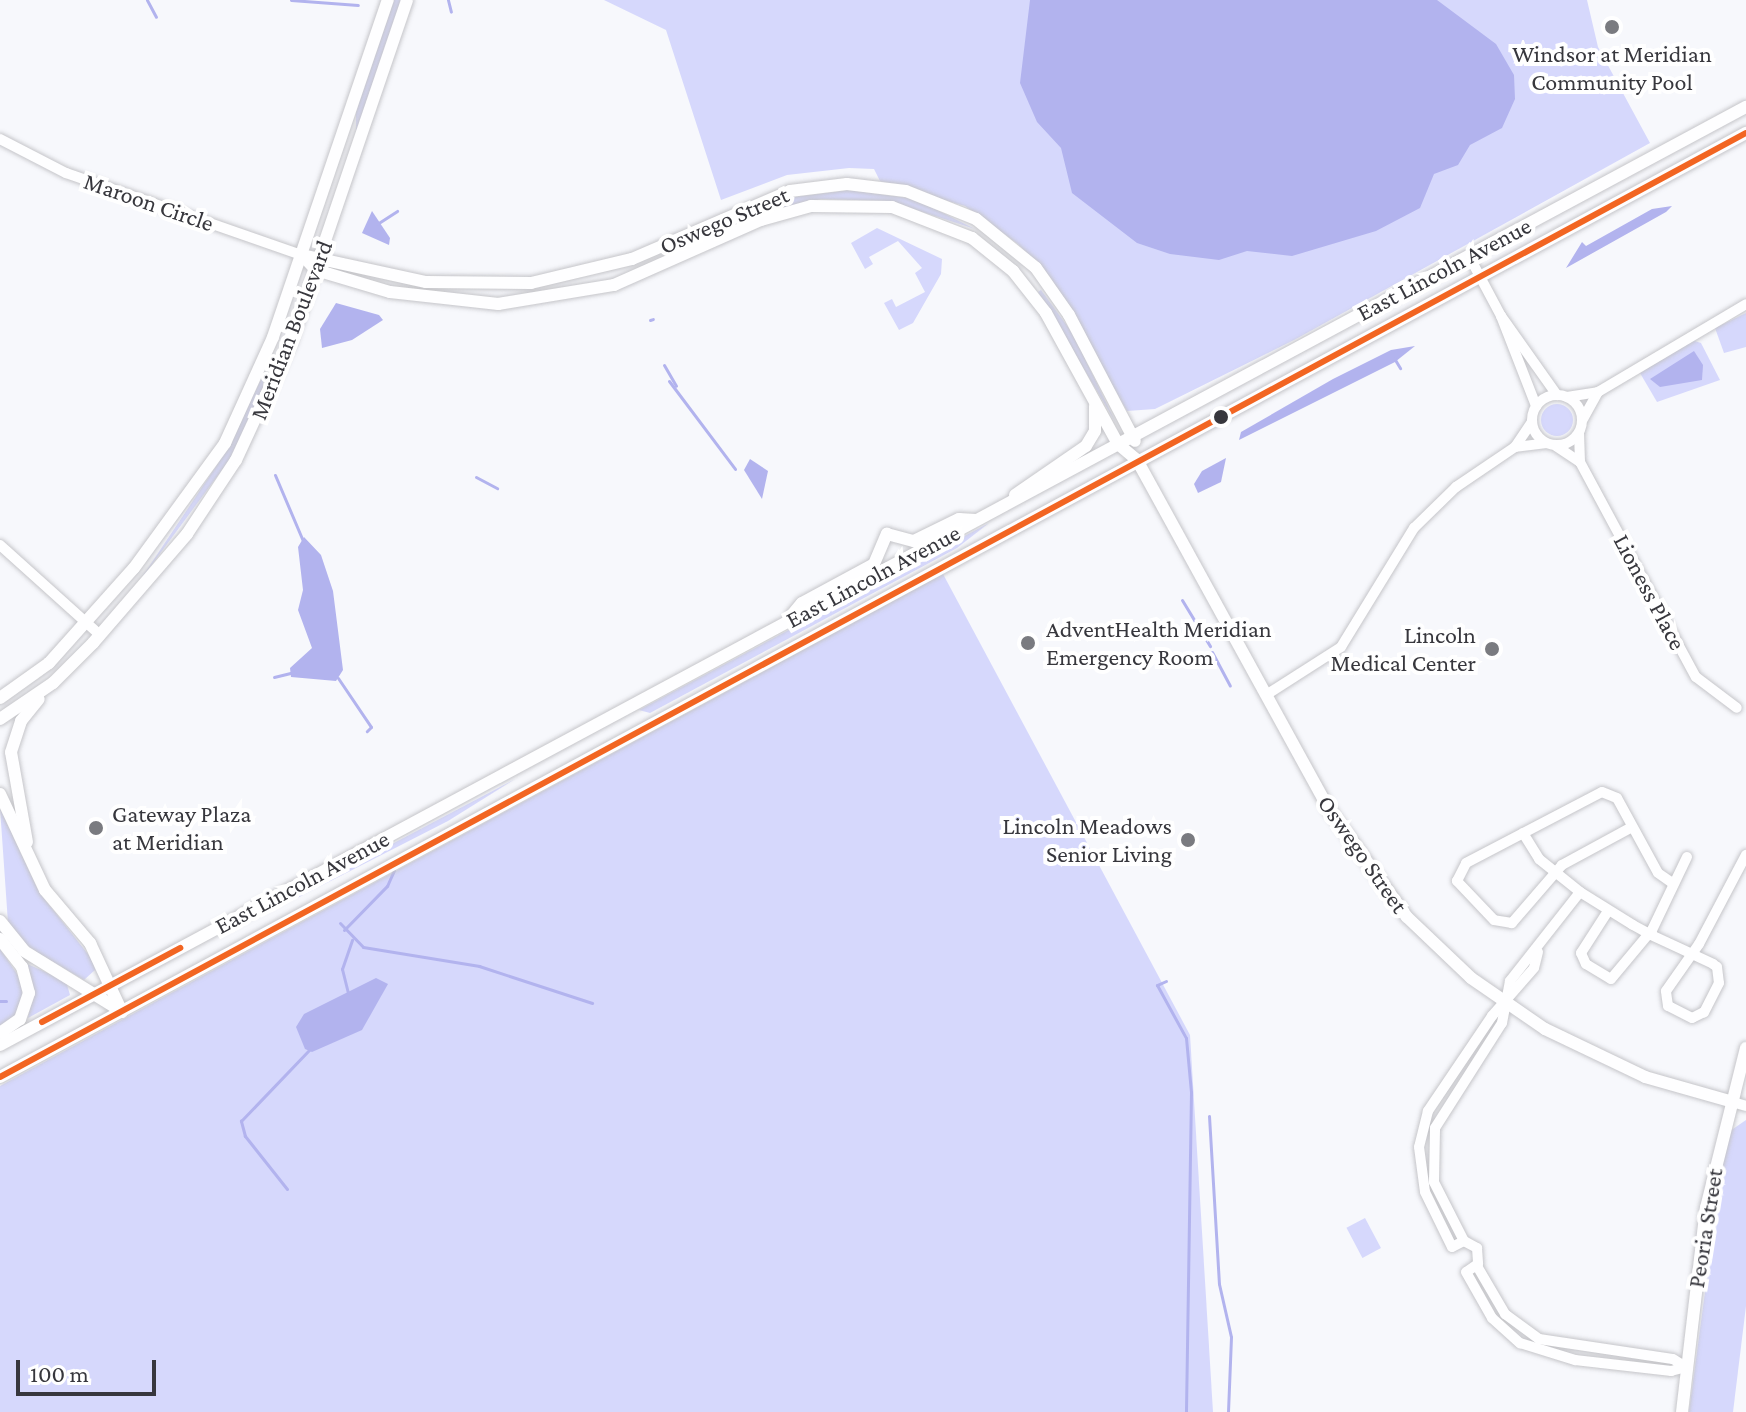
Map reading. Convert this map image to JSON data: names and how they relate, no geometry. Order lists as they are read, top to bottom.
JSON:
{
  "streets": {
    "main road": [
      "Oswego Street",
      "East Lincoln Avenue",
      "Meridian Boulevard",
      "Peoria Street"
    ],
    "street": ["Maroon Circle", "Lioness Place"]
  },
  "crossings": [
    ["Maroon Circle", "Oswego Street"],
    ["Maroon Circle", "Meridian Boulevard"],
    ["Oswego Street", "East Lincoln Avenue"],
    ["Oswego Street", "Meridian Boulevard"],
    ["Oswego Street", "Peoria Street"]
  ],
  "places": [
    "Windsor at Meridian Community Pool",
    "AdventHealth Meridian Emergency Room",
    "Lincoln Medical Center",
    "Gateway Plaza at Meridian",
    "Lincoln Meadows Senior Living"
  ],
  "scale_bar": "100 m"
}
